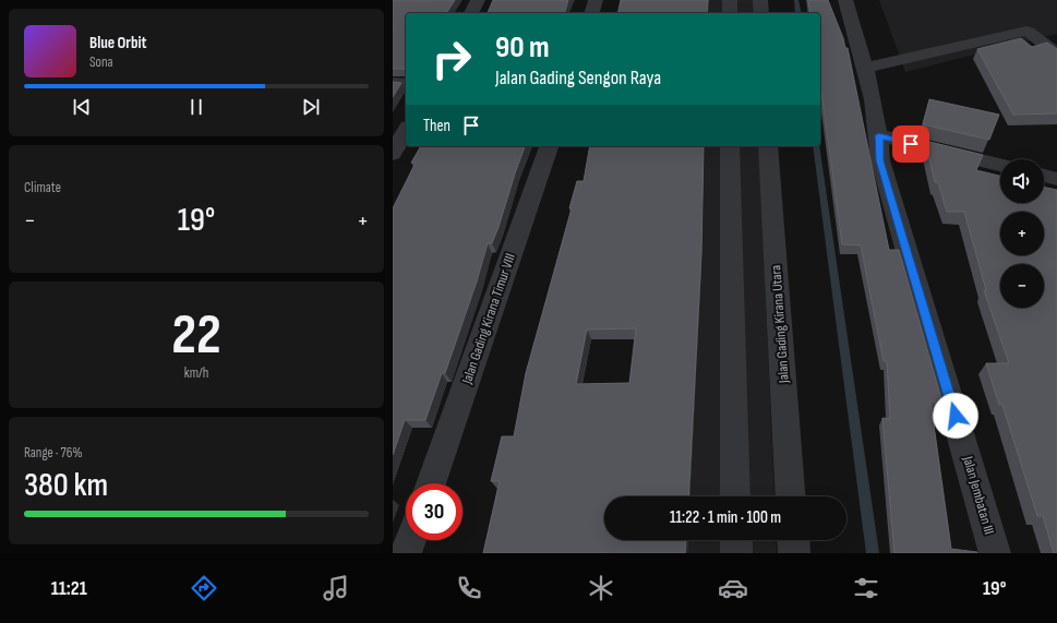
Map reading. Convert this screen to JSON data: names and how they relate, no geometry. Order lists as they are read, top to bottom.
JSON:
{
  "streets": {
    "street": ["Jalan Gading Kirana Timur VIII", "Jalan Gading Kirana Utara", "Jalan Jembatan III"]
  },
  "page": {
    "turn": ["90 m", "Jalan Gading Sengon Raya"],
    "song": ["Blue Orbit", "Sona"],
    "then": "Then",
    "tile": [
      "Climate",
      ["22", "km/h"],
      ["Range · 76%", "380 km"]
    ],
    "map_buttons": ["+", "−"],
    "heat": ["−", "19°", "+"],
    "limit": "30",
    "trip": "11:22 · 1 min · 100 m",
    "tabs": ["11:21", "19°"]
  }
}
